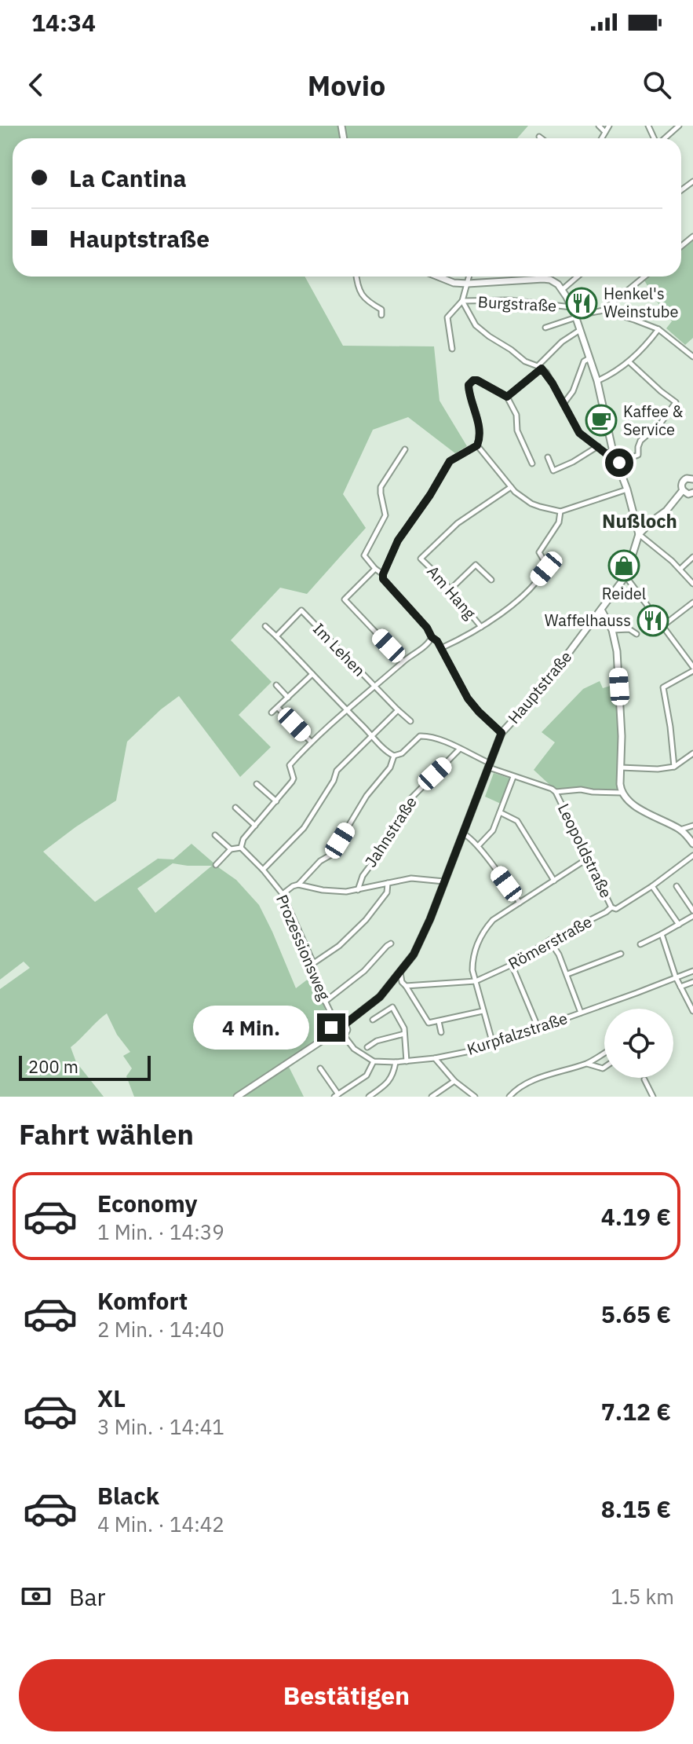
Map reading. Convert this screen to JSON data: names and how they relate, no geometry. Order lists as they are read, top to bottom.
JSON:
{
  "streets": {
    "main road": ["Hauptstraße"],
    "street": [
      "Burgstraße",
      "Am Hang",
      "Im Lehen",
      "Jahnstraße",
      "Leopoldstraße",
      "Römerstraße",
      "Prozessionsweg",
      "Kurpfalzstraße"
    ]
  },
  "crossings": [
    ["Hauptstraße", "Leopoldstraße"],
    ["Hauptstraße", "Prozessionsweg"],
    ["Leopoldstraße", "Römerstraße"]
  ],
  "districts": ["Nußloch"],
  "places": {
    "restaurant": ["Henkel's Weinstube", "Waffelhauss"],
    "cafe": ["Kaffee & Service"],
    "shop": ["Reidel"]
  },
  "scale_bar": "200 m",
  "page": {
    "status": "14:34",
    "header": "Movio",
    "banner": ["La Cantina", "Hauptstraße"],
    "bubble": "4 Min.",
    "scale": "200 m",
    "heading": "Fahrt wählen",
    "list": [
      {
        "name": "Economy",
        "note": "1 Min. · 14:39",
        "value": "4.19 €"
      },
      {
        "name": "Komfort",
        "note": "2 Min. · 14:40",
        "value": "5.65 €"
      },
      {
        "name": "XL",
        "note": "3 Min. · 14:41",
        "value": "7.12 €"
      },
      {
        "name": "Black",
        "note": "4 Min. · 14:42",
        "value": "8.15 €"
      }
    ],
    "pay": ["Bar", "1.5 km"],
    "buttons": "Bestätigen"
  }
}
